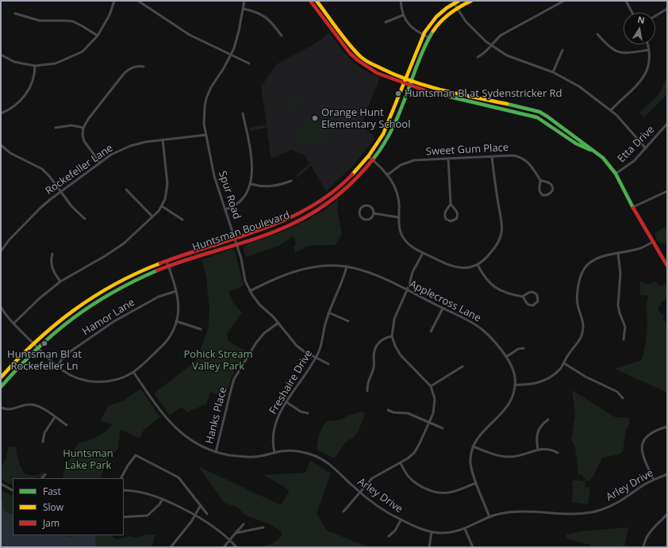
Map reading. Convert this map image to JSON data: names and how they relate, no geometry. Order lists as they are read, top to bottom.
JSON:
{
  "streets": {
    "street": [
      "Etta Drive",
      "Sweet Gum Place",
      "Rockefeller Lane",
      "Spur Road",
      "Huntsman Boulevard",
      "Applecross Lane",
      "Hamor Lane",
      "Freshaire Drive",
      "Hanks Place",
      "Arley Drive"
    ]
  },
  "crossings": [
    ["Rockefeller Lane", "Spur Road"],
    ["Spur Road", "Huntsman Boulevard"],
    ["Spur Road", "Applecross Lane"],
    ["Spur Road", "Freshaire Drive"],
    ["Spur Road", "Hanks Place"],
    ["Applecross Lane", "Freshaire Drive"],
    ["Applecross Lane", "Arley Drive"],
    ["Freshaire Drive", "Arley Drive"],
    ["Hanks Place", "Arley Drive"]
  ],
  "parks": ["Pohick Stream Valley Park", "Huntsman Lake Park"],
  "places": ["Huntsman Bl at Sydenstricker Rd", "Orange Hunt Elementary School", "Huntsman Bl at Rockefeller Ln"],
  "legend": ["Fast", "Slow", "Jam"],
  "north": "top"
}
